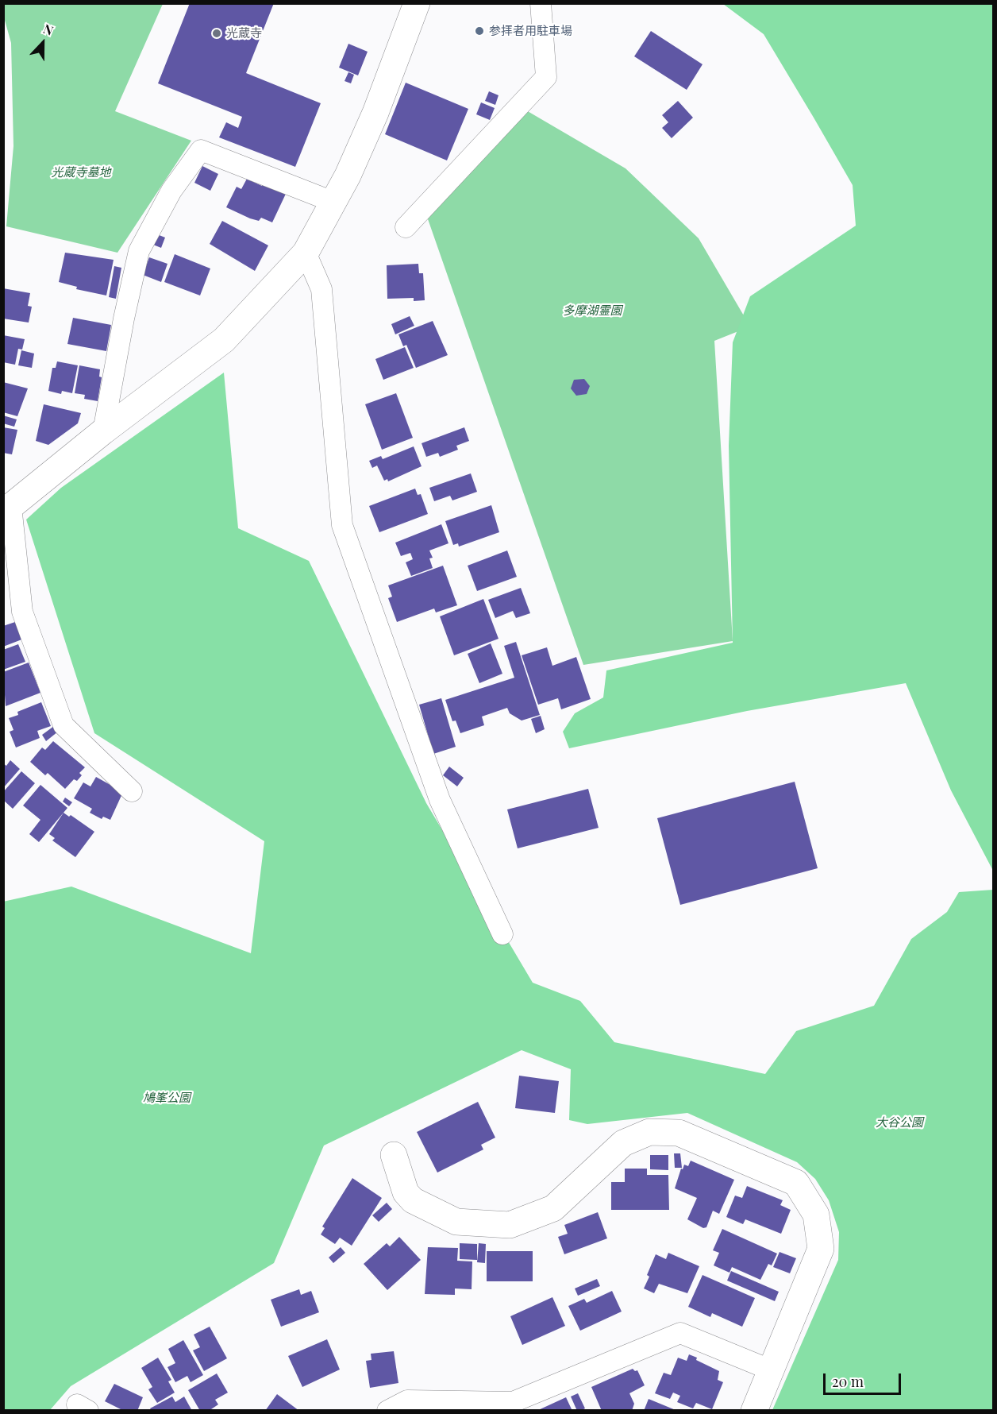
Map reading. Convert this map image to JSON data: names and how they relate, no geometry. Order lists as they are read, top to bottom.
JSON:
{
  "parks": [
    "光蔵寺墓地",
    "多摩湖霊園",
    "鳩峯公園",
    "大谷公園"
  ],
  "places": ["参拝者用駐車場", "光蔵寺"],
  "scale_bar": "20 m",
  "north": "top"
}
